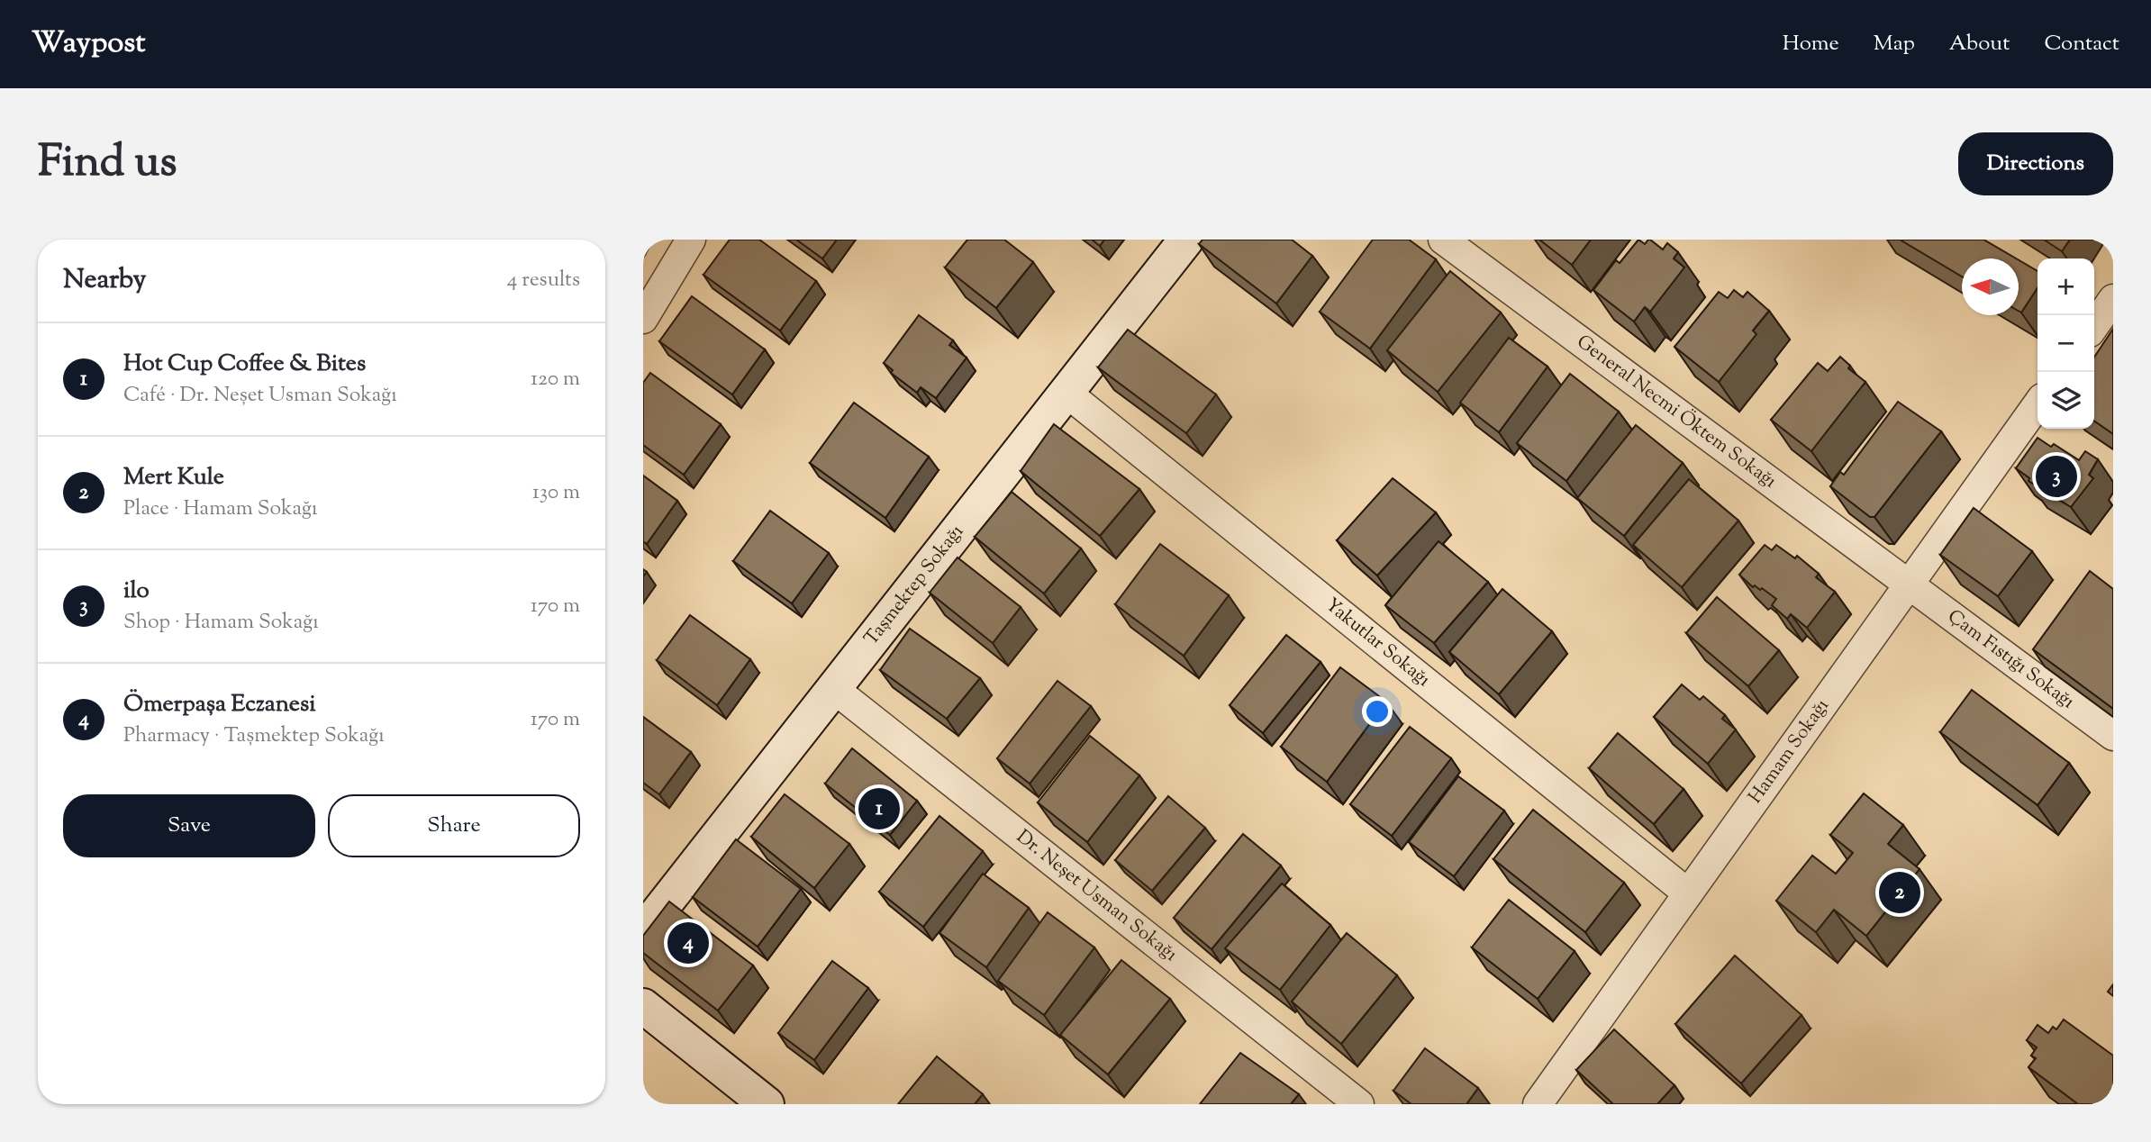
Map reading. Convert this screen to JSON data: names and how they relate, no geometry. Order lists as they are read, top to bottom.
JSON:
{
  "streets": {
    "street": [
      "General Necmi Öktem Sokağı",
      "Taşmektep Sokağı",
      "Yakutlar Sokağı",
      "Çam Fıstığı Sokağı",
      "Hamam Sokağı",
      "Dr. Neşet Usman Sokağı"
    ]
  },
  "crossings": [
    ["General Necmi Öktem Sokağı", "Çam Fıstığı Sokağı"],
    ["General Necmi Öktem Sokağı", "Hamam Sokağı"],
    ["Taşmektep Sokağı", "Yakutlar Sokağı"],
    ["Taşmektep Sokağı", "Dr. Neşet Usman Sokağı"],
    ["Yakutlar Sokağı", "Hamam Sokağı"],
    ["Çam Fıstığı Sokağı", "Hamam Sokağı"]
  ],
  "north": "left",
  "page": {
    "header": "Waypost",
    "nav": [
      "Home",
      "Map",
      "About",
      "Contact"
    ],
    "title": "Find us",
    "buttons": [
      "Directions",
      ["Save", "Share"]
    ],
    "heading": ["Nearby", "4 results"],
    "map_buttons": ["+", "−"],
    "list": [
      {
        "mark": "1",
        "name": "Hot Cup Coffee & Bites",
        "note": "Café · Dr. Neşet Usman Sokağı",
        "value": "120 m"
      },
      {
        "mark": "2",
        "name": "Mert Kule",
        "note": "Place · Hamam Sokağı",
        "value": "130 m"
      },
      {
        "mark": "3",
        "name": "ilo",
        "note": "Shop · Hamam Sokağı",
        "value": "170 m"
      },
      {
        "mark": "4",
        "name": "Ömerpaşa Eczanesi",
        "note": "Pharmacy · Taşmektep Sokağı",
        "value": "170 m"
      }
    ],
    "pins": [
      "3",
      "1",
      "2",
      "4"
    ]
  }
}
